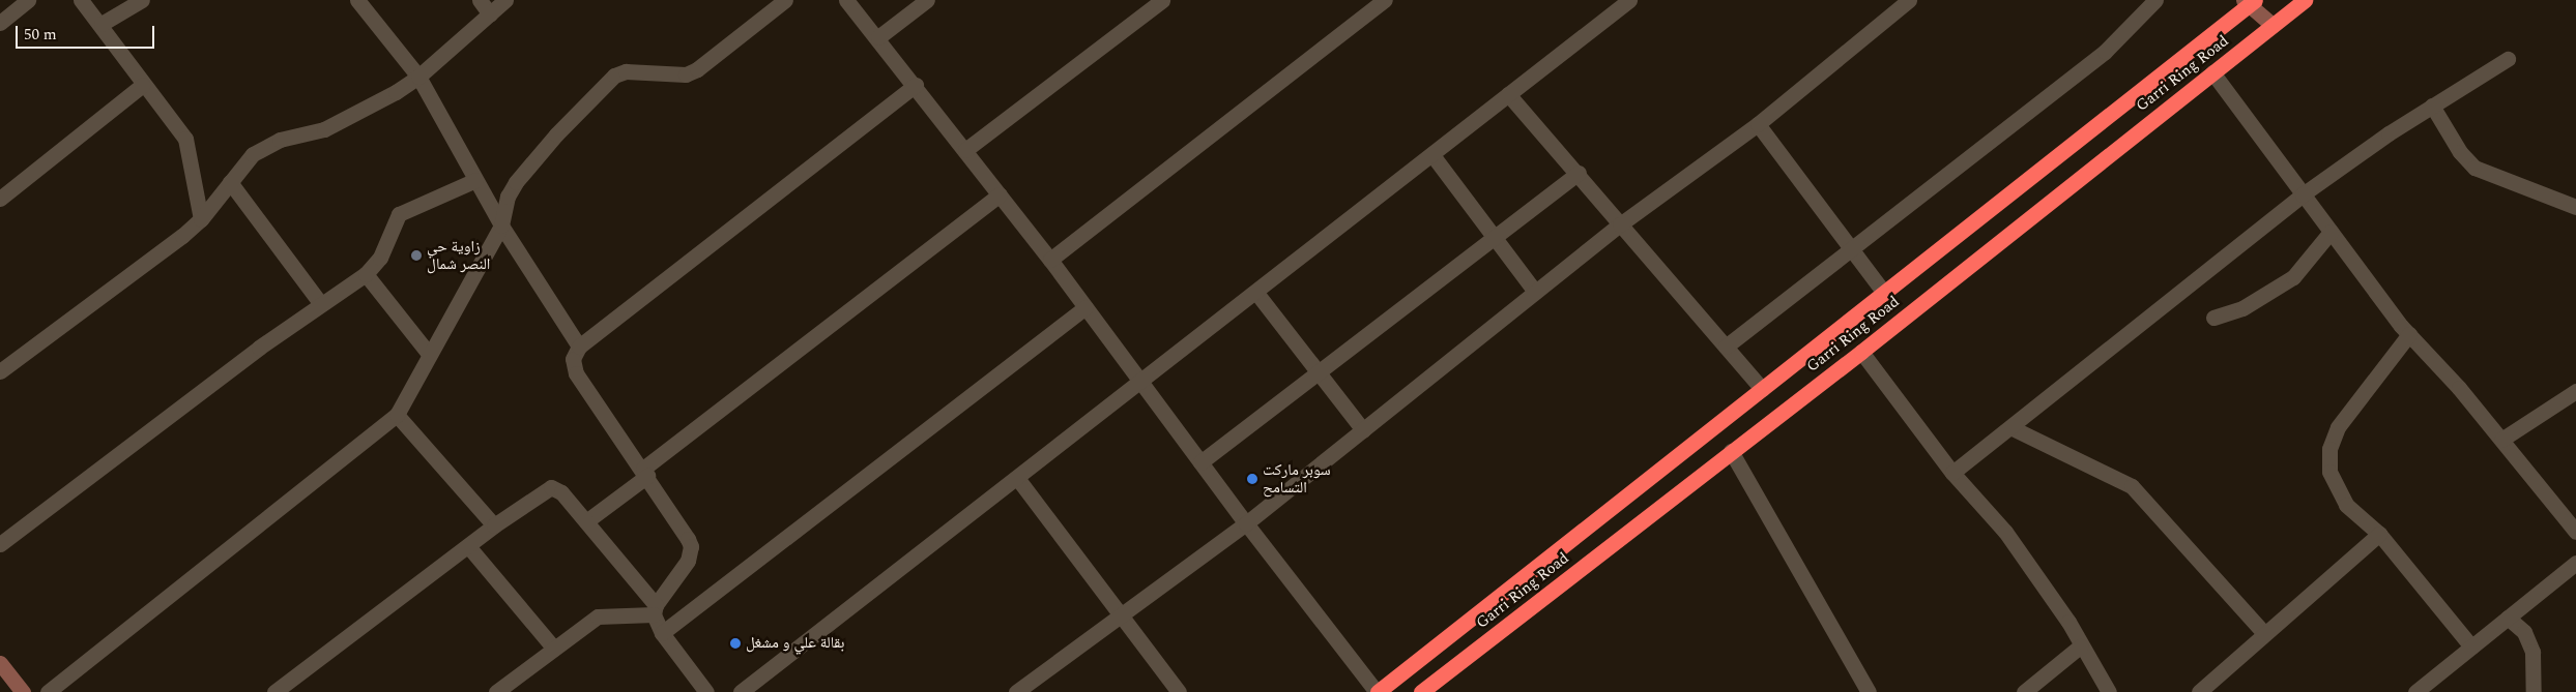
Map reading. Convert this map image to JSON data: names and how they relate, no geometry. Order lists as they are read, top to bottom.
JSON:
{
  "streets": {
    "highway": ["Garri Ring Road"]
  },
  "places": ["زاوية حي النصر شمال", "سوبر ماركت التسامح", "بقالة علي و مشغل"],
  "scale_bar": "50 m"
}
